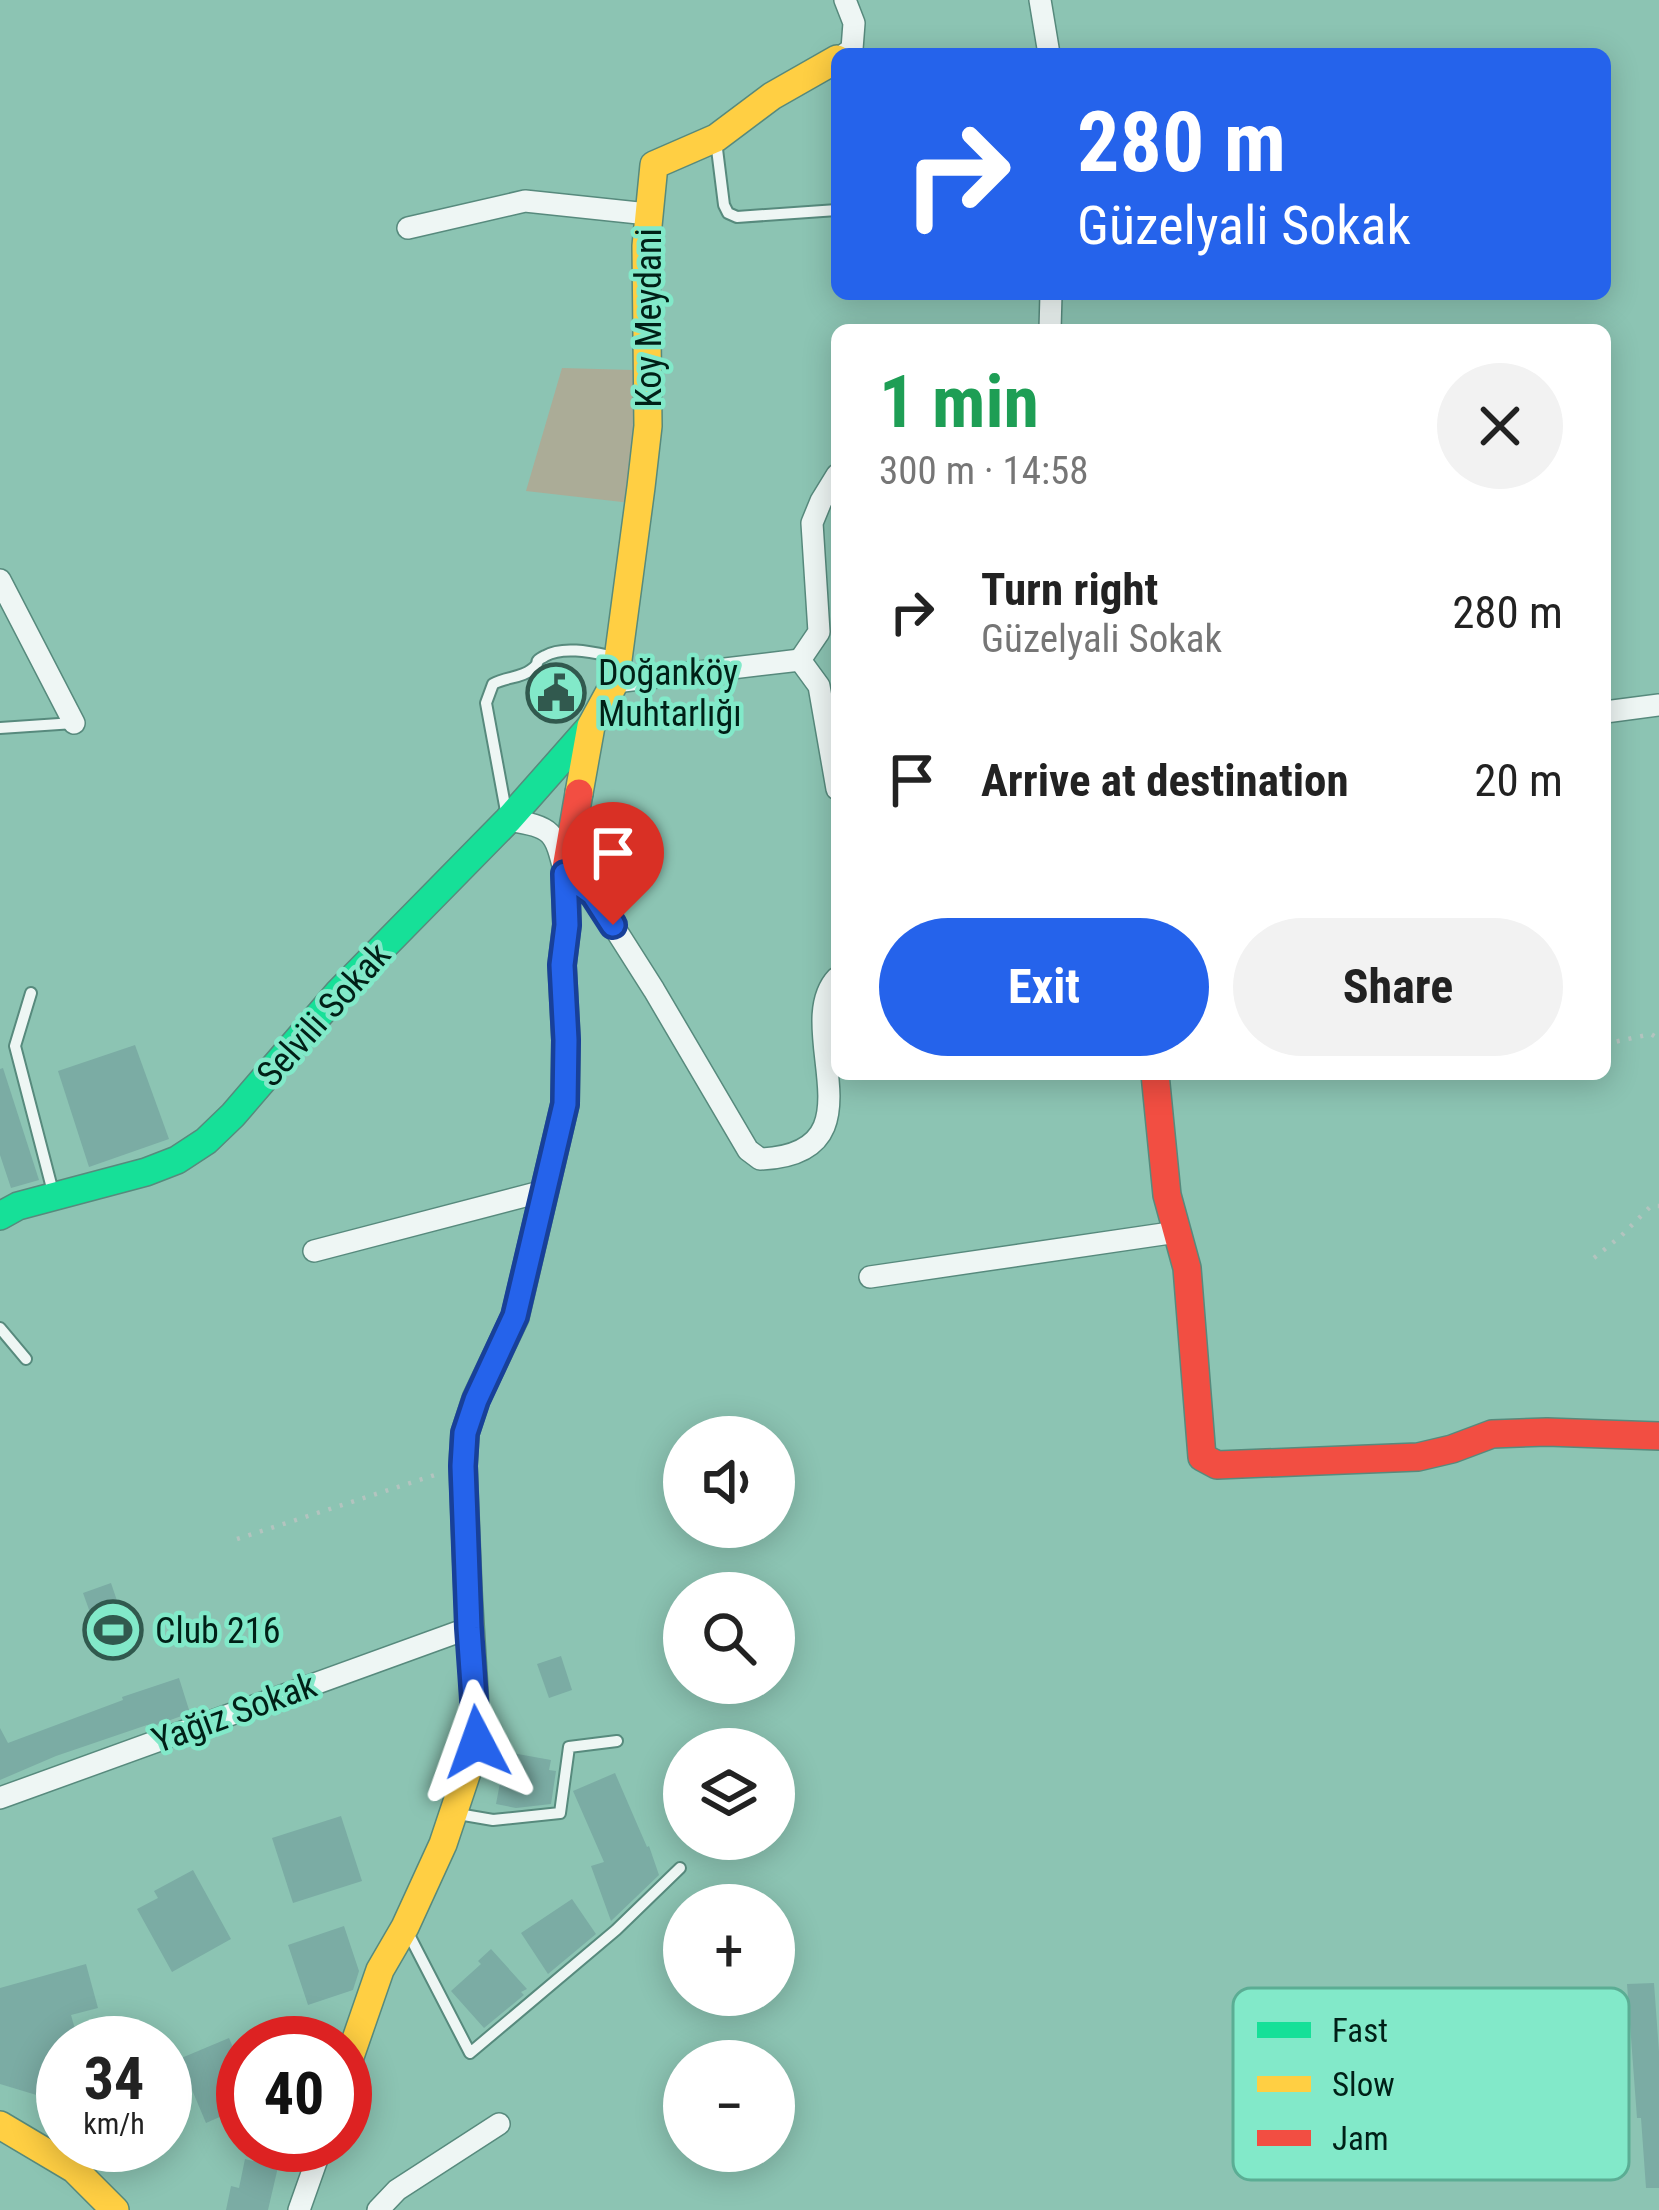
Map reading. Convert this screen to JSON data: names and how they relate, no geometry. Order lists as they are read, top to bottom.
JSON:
{
  "streets": {
    "street": ["Koy Meydani", "Selvili Sokak", "Yağiz Sokak"]
  },
  "places": {
    "public building": ["Doğanköy Muhtarlığı"],
    "sports": ["Club 216"]
  },
  "legend": ["Fast", "Slow", "Jam"],
  "page": {
    "turn": ["280 m", "Güzelyali Sokak"],
    "heading": ["1 min", "300 m · 14:58"],
    "list": [
      {
        "name": "Turn right",
        "note": "Güzelyali Sokak",
        "value": "280 m"
      },
      {
        "name": "Arrive at destination",
        "value": "20 m"
      }
    ],
    "buttons": ["Exit", "Share"],
    "map_buttons": ["+", "−"],
    "speed": "34 km/h",
    "limit": "40"
  }
}
